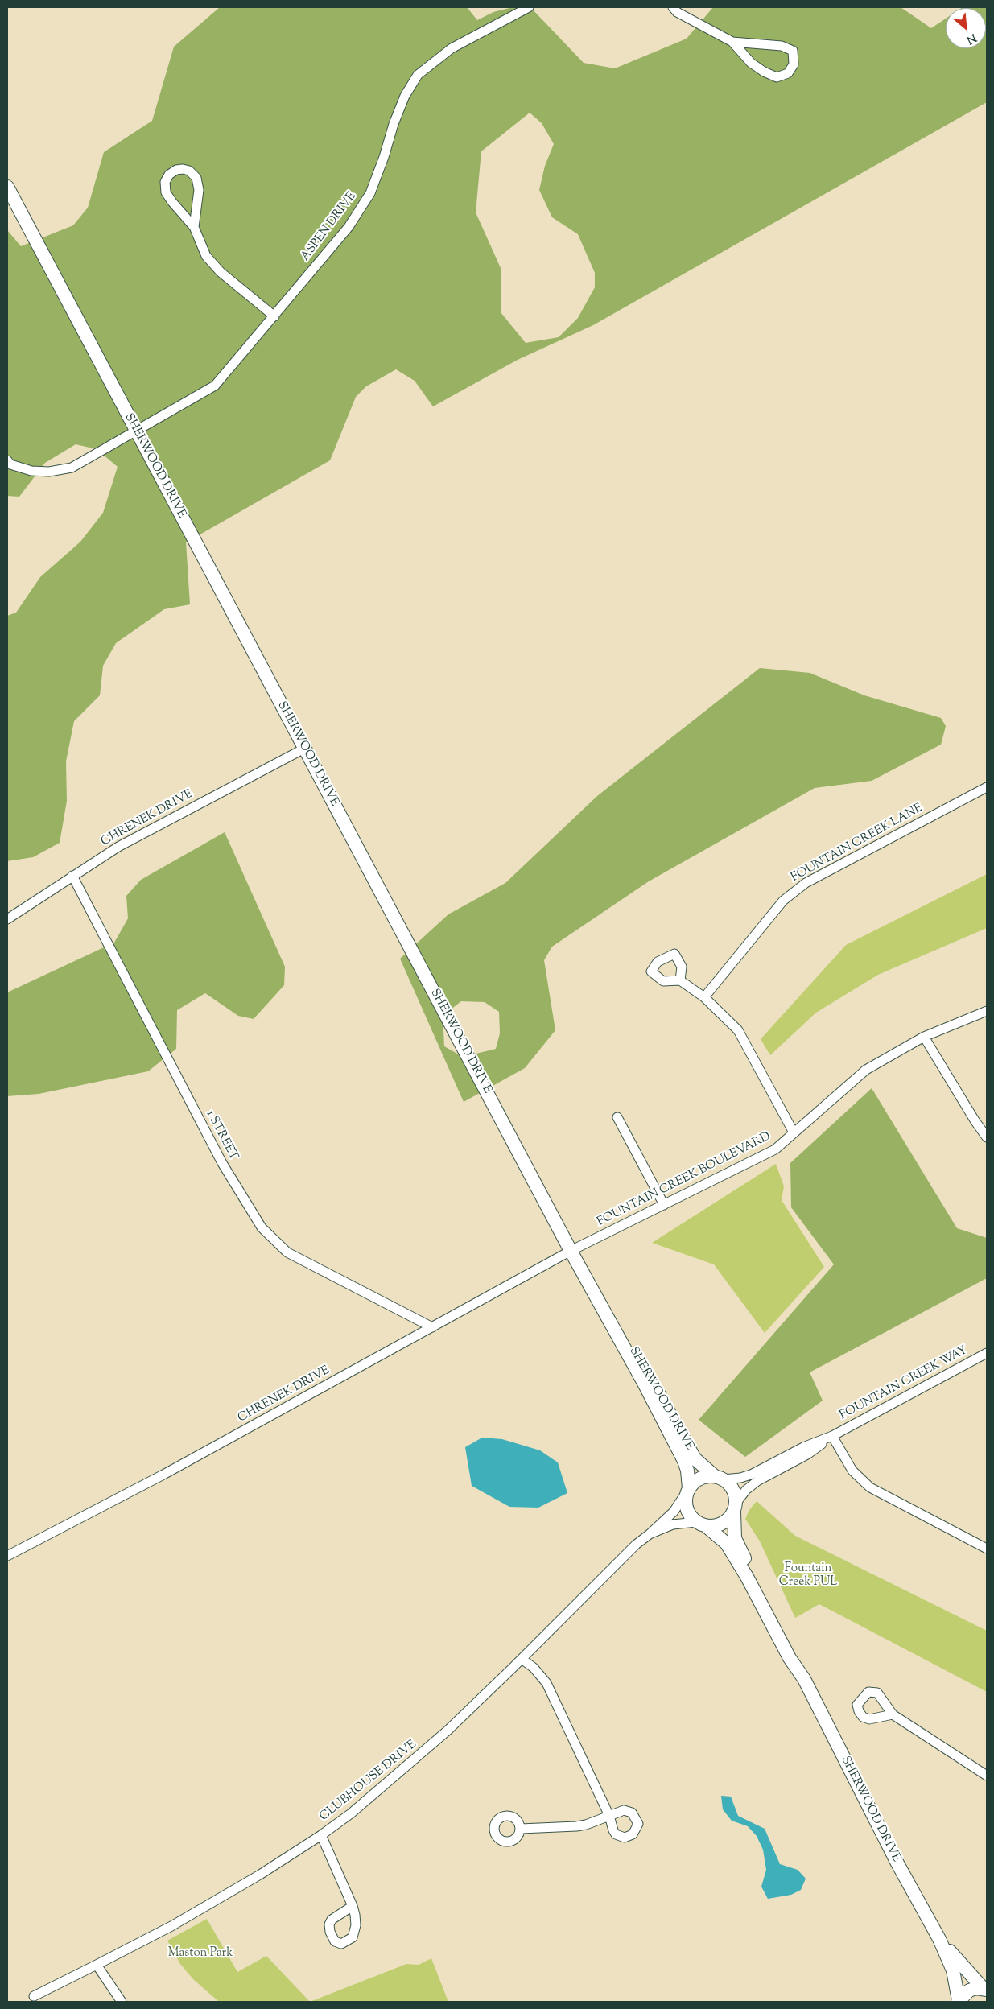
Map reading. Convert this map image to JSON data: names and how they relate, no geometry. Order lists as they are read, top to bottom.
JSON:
{
  "streets": {
    "street": [
      "ASPEN DRIVE",
      "SHERWOOD DRIVE",
      "CHRENEK DRIVE",
      "FOUNTAIN CREEK LANE",
      "1 STREET",
      "FOUNTAIN CREEK BOULEVARD",
      "FOUNTAIN CREEK WAY",
      "CLUBHOUSE DRIVE"
    ]
  },
  "crossings": [
    ["ASPEN DRIVE", "SHERWOOD DRIVE"],
    ["SHERWOOD DRIVE", "CHRENEK DRIVE"],
    ["SHERWOOD DRIVE", "FOUNTAIN CREEK BOULEVARD"],
    ["SHERWOOD DRIVE", "FOUNTAIN CREEK WAY"],
    ["SHERWOOD DRIVE", "CLUBHOUSE DRIVE"],
    ["CHRENEK DRIVE", "1 STREET"],
    ["CHRENEK DRIVE", "FOUNTAIN CREEK BOULEVARD"],
    ["FOUNTAIN CREEK WAY", "CLUBHOUSE DRIVE"]
  ],
  "parks": ["Fountain Creek PUL", "Maston Park"],
  "north": "bottom right"
}
